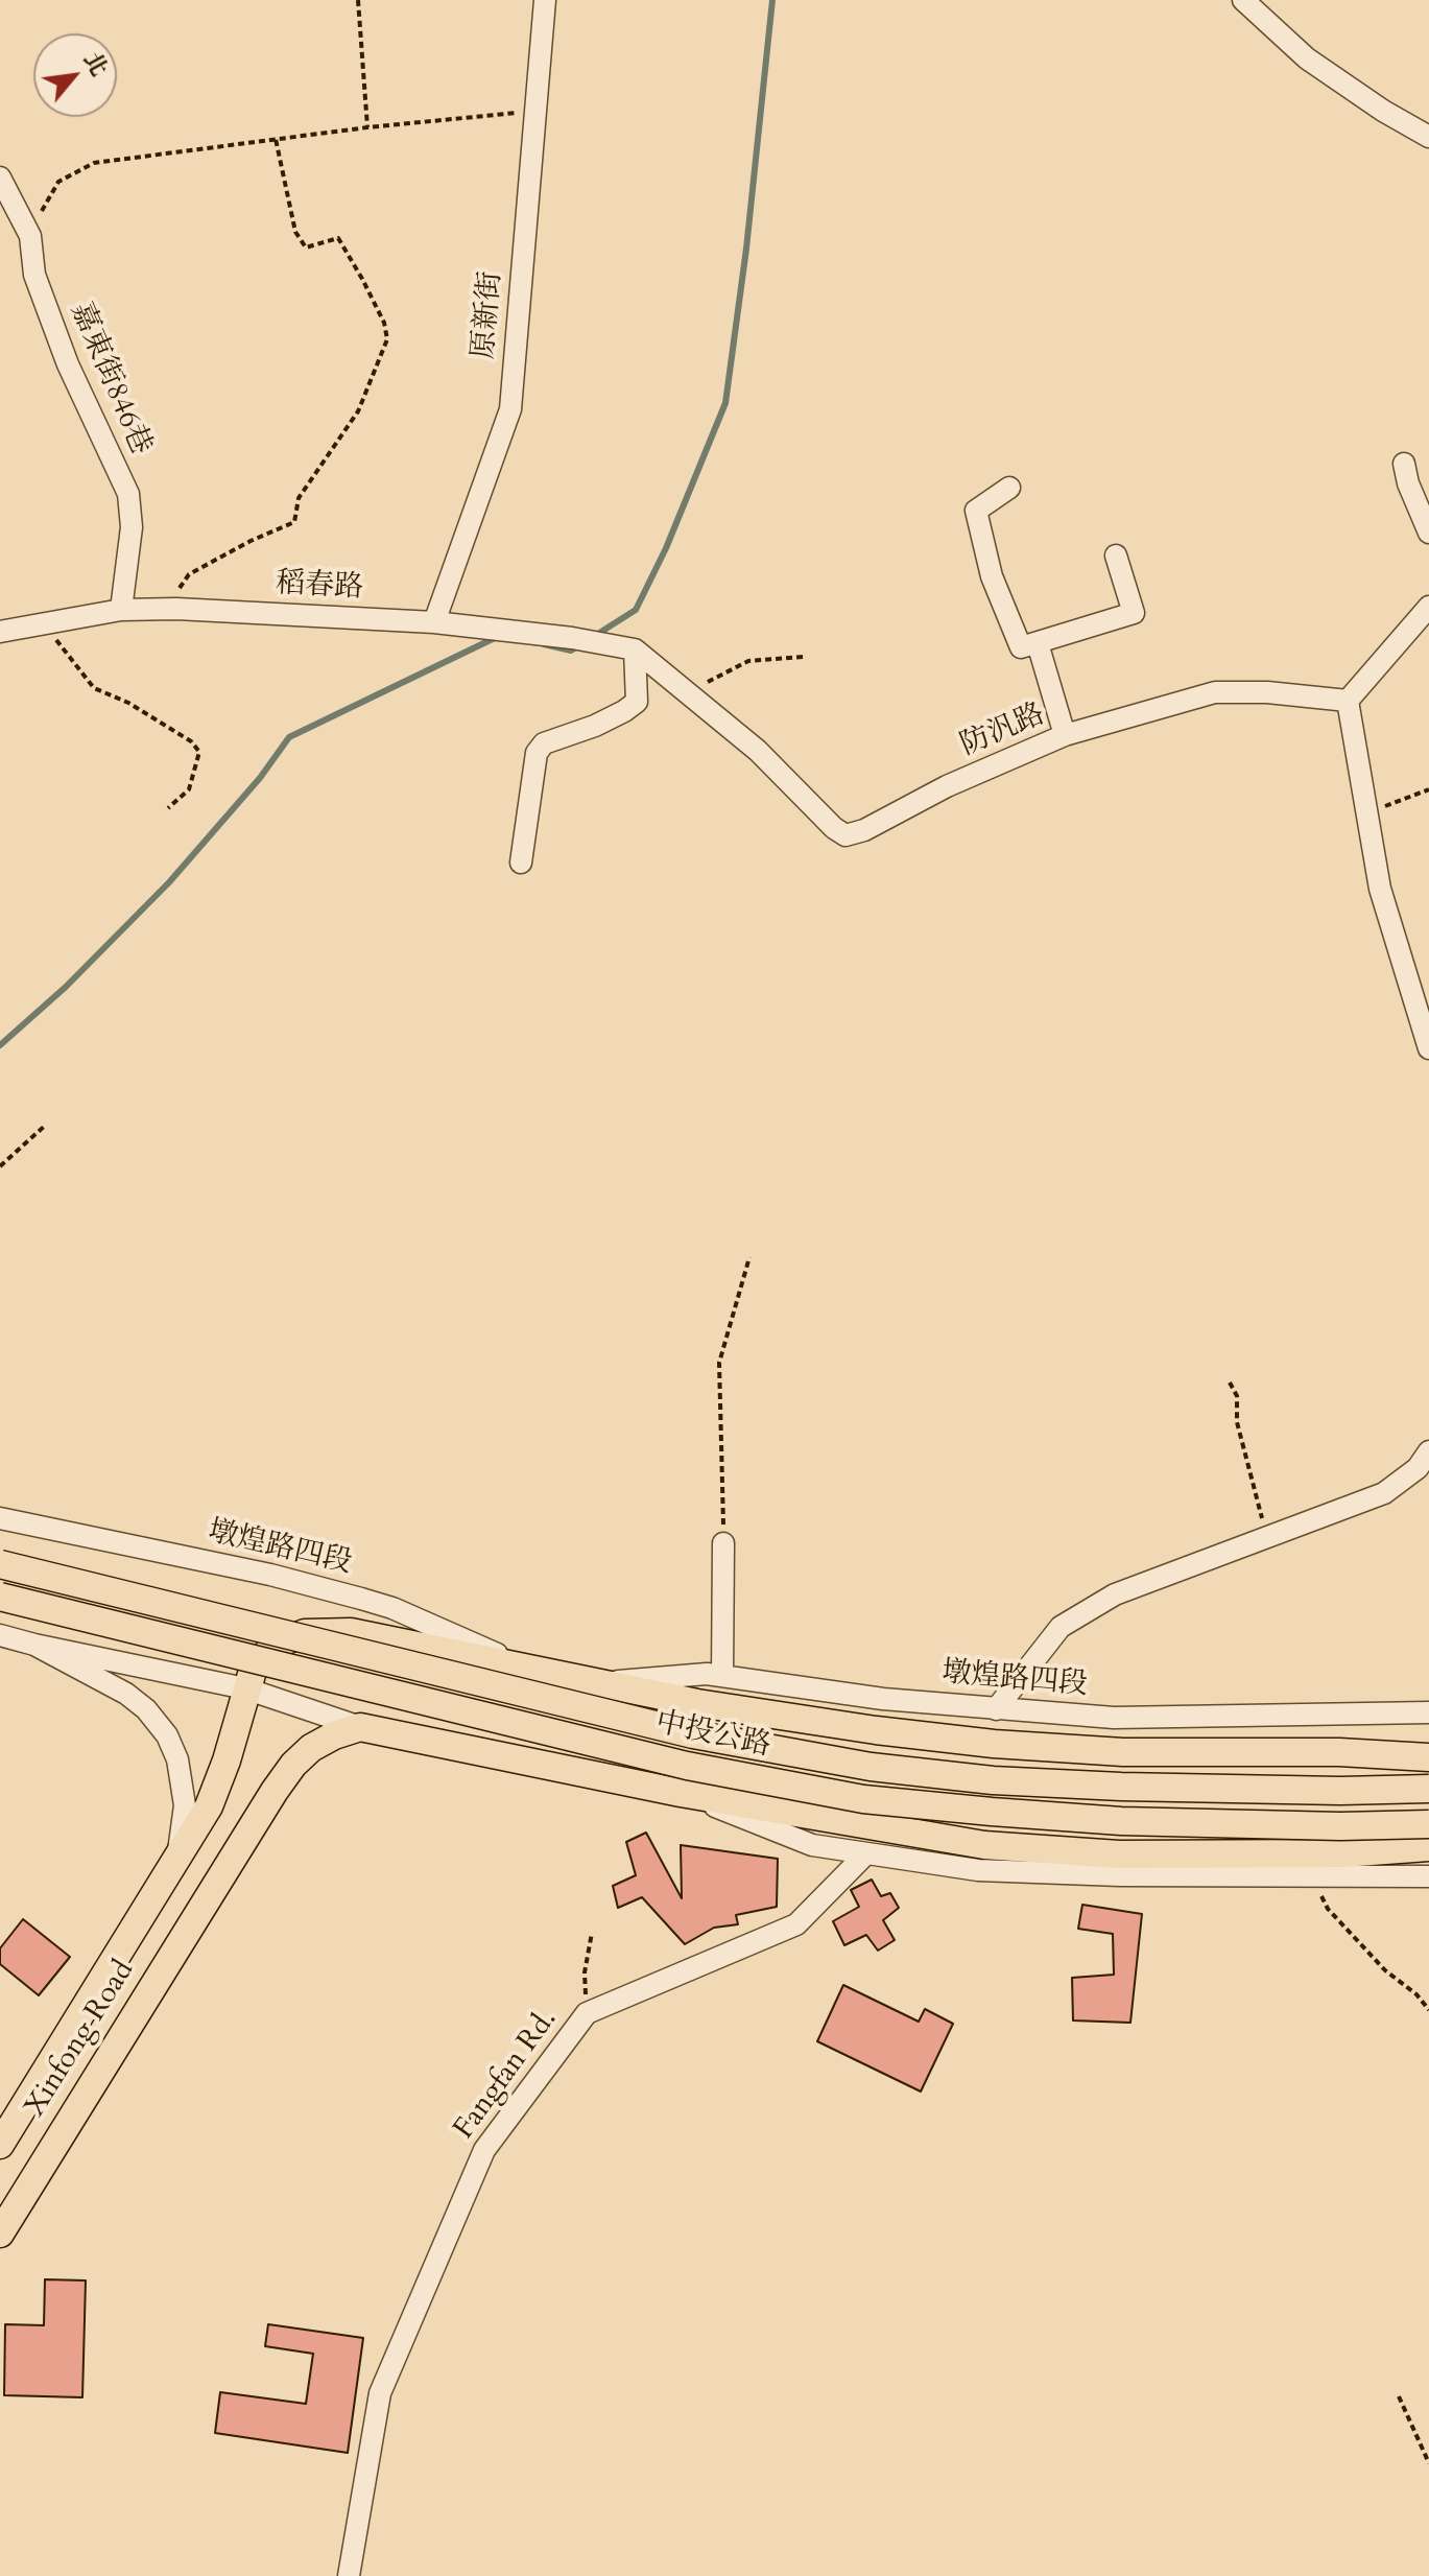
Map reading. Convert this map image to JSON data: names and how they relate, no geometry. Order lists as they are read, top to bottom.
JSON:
{
  "streets": {
    "main road": ["中投公路", "Xinfong Road"],
    "street": [
      "原新街",
      "嘉東街846巷",
      "稻春路",
      "防汎路",
      "墩煌路四段",
      "Fangfan Rd."
    ]
  },
  "crossings": [
    ["原新街", "稻春路"],
    ["嘉東街846巷", "稻春路"],
    ["稻春路", "防汎路"],
    ["墩煌路四段", "Xinfong Road"]
  ],
  "north": "top right"
}
